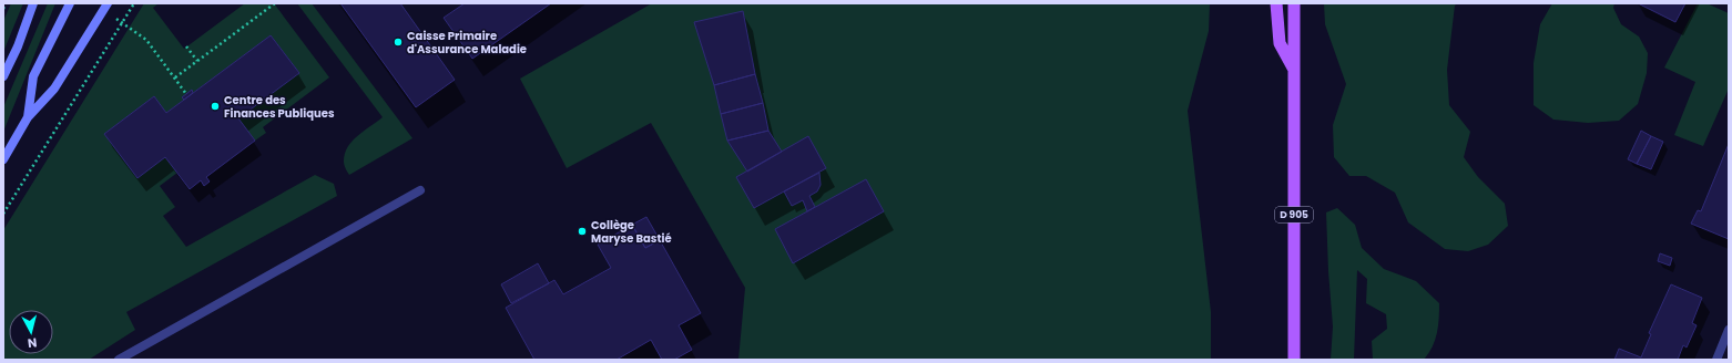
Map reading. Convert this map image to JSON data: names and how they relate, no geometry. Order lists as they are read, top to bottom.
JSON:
{
  "streets": {
    "main road": ["D 905"]
  },
  "places": ["Caisse Primaire d'Assurance Maladie", "Centre des Finances Publiques", "Collège Maryse Bastié"],
  "north": "bottom"
}
